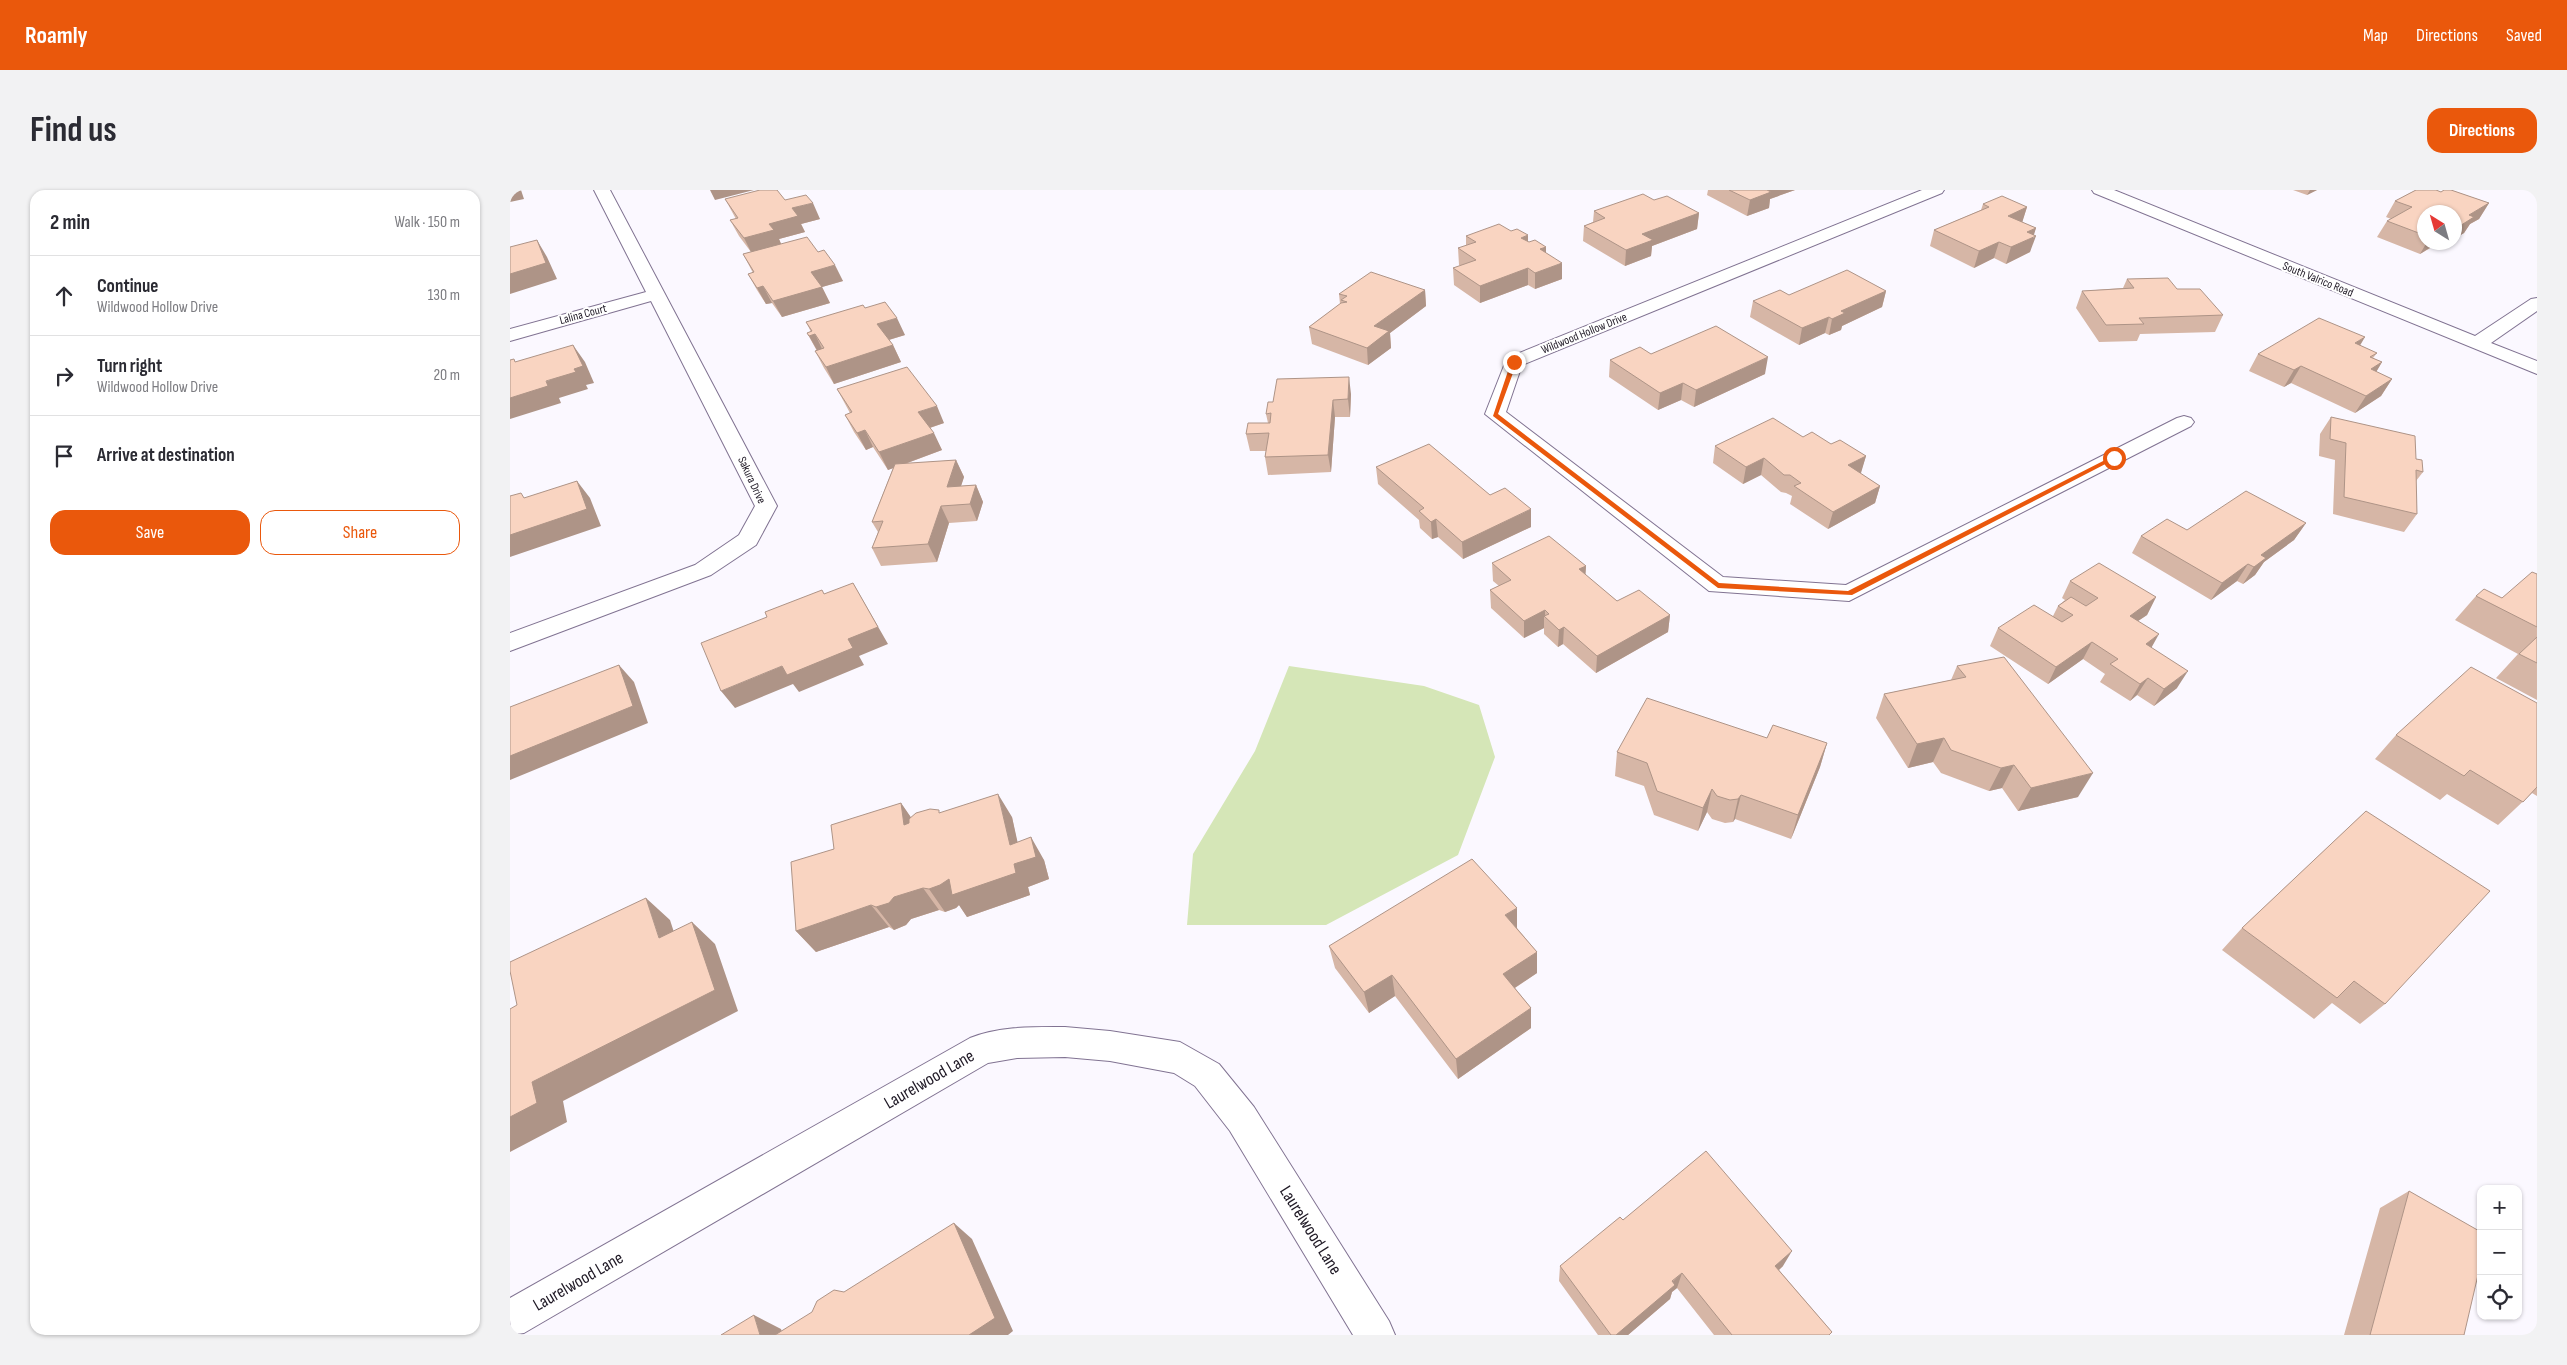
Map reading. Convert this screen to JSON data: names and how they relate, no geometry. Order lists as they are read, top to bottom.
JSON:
{
  "streets": {
    "street": [
      "South Valrico Road",
      "Lalina Court",
      "Wildwood Hollow Drive",
      "Sakura Drive",
      "Laurelwood Lane"
    ]
  },
  "crossings": [
    ["Lalina Court", "Sakura Drive"]
  ],
  "north": "top left",
  "page": {
    "header": "Roamly",
    "nav": ["Map", "Directions", "Saved"],
    "buttons": [
      "Directions",
      ["Save", "Share"]
    ],
    "title": "Find us",
    "heading": ["2 min", "Walk · 150 m"],
    "list": [
      ["Continue", "Wildwood Hollow Drive", "130 m"],
      ["Turn right", "Wildwood Hollow Drive", "20 m"],
      "Arrive at destination"
    ],
    "map_buttons": ["+", "−"]
  }
}
